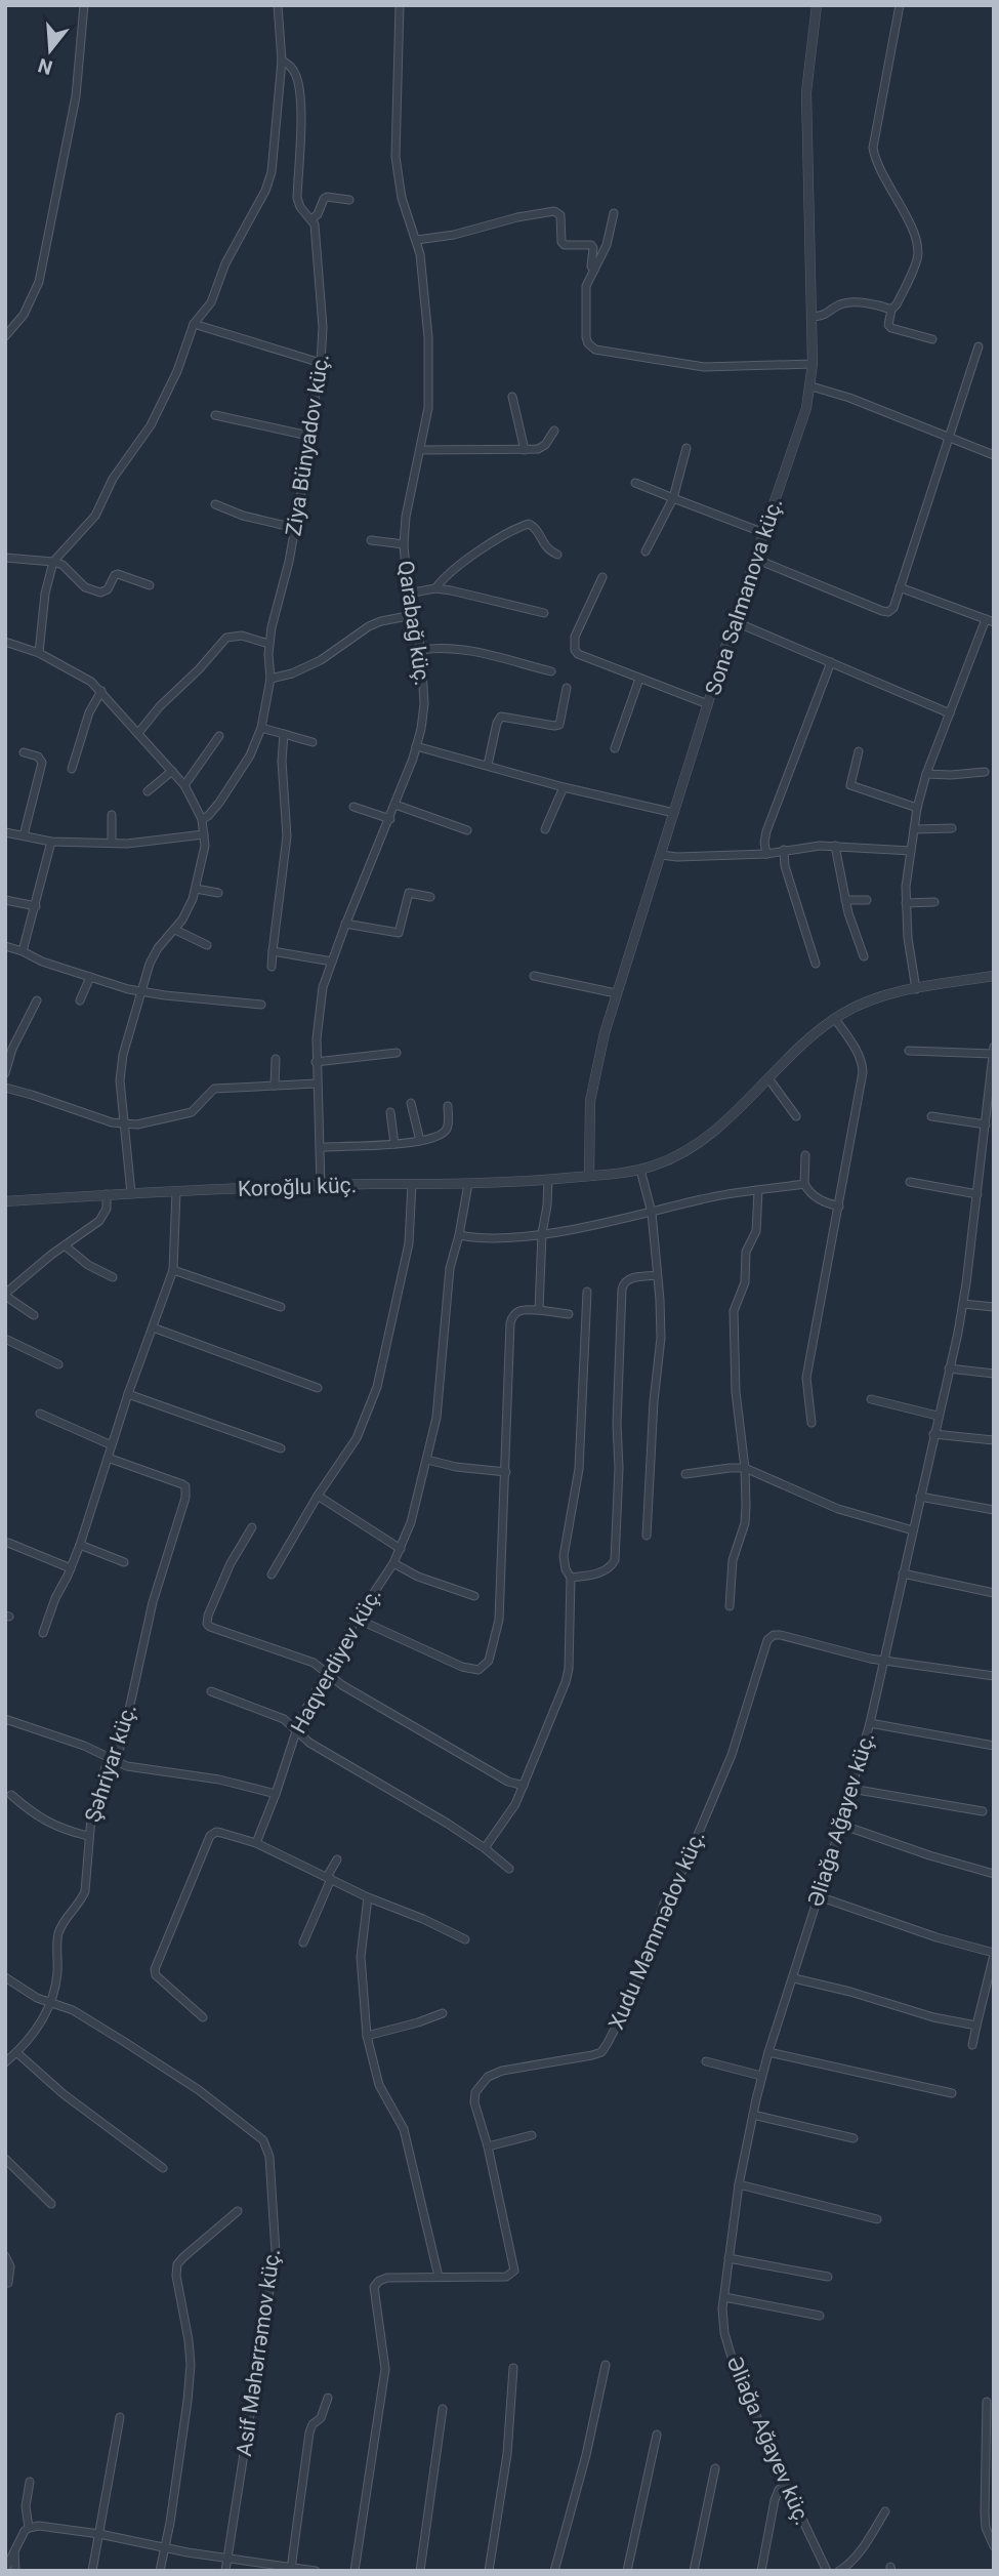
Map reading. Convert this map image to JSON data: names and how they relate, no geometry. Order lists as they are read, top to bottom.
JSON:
{
  "streets": {
    "street": [
      "Ziya Bünyadov küç.",
      "Sona Salmanova küç.",
      "Qarabağ küç.",
      "Koroğlu küç.",
      "Haqverdiyev küç.",
      "Şəhriyar küç.",
      "Əliağa Ağayev küç.",
      "Xudu Məmmədov küç.",
      "Asif Məhərrəmov küç."
    ]
  },
  "crossings": [
    ["Sona Salmanova küç.", "Koroğlu küç."],
    ["Qarabağ küç.", "Koroğlu küç."],
    ["Koroğlu küç.", "Haqverdiyev küç."],
    ["Şəhriyar küç.", "Asif Məhərrəmov küç."],
    ["Əliağa Ağayev küç.", "Xudu Məmmədov küç."]
  ],
  "north": "bottom"
}
